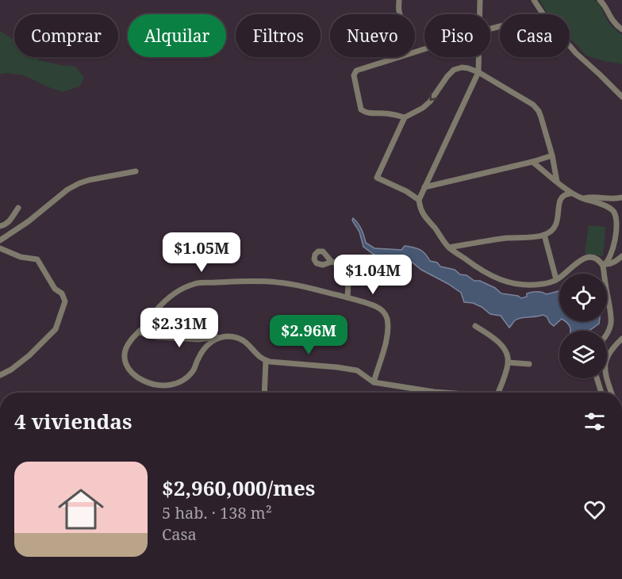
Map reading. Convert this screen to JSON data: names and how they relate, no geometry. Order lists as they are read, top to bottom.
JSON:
{
  "page": {
    "chip": [
      "Comprar",
      "Alquilar",
      "Filtros",
      "Nuevo",
      "Piso",
      "Casa"
    ],
    "price": [
      "$1.05M",
      "$1.04M",
      "$2.31M",
      "$2.96M"
    ],
    "heading": "4 viviendas",
    "list": [
      {
        "name": "$2,960,000/mes",
        "note": "5 hab. · 138 m² · Casa"
      }
    ]
  }
}
